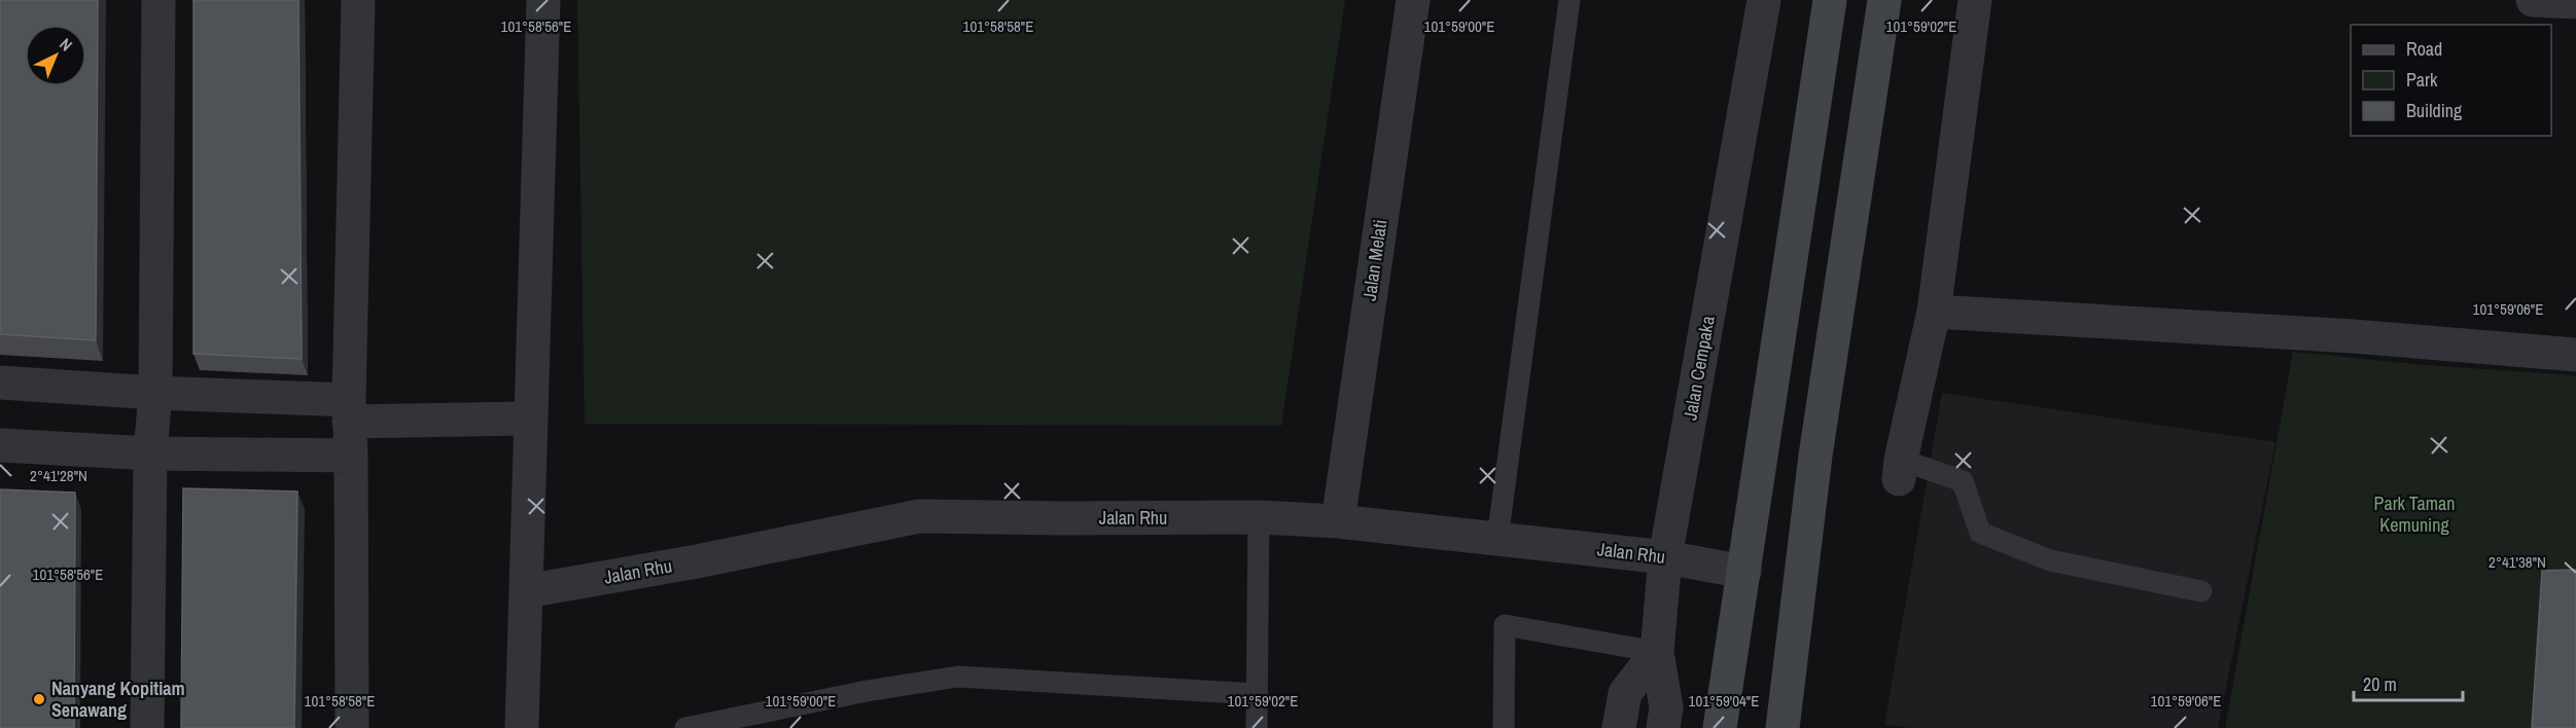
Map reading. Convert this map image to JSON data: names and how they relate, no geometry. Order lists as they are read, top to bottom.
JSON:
{
  "streets": {
    "street": ["Jalan Melati", "Jalan Cempaka", "Jalan Rhu"]
  },
  "crossings": [
    ["Jalan Melati", "Jalan Rhu"],
    ["Jalan Cempaka", "Jalan Rhu"]
  ],
  "parks": ["Park Taman Kemuning"],
  "places": ["Nanyang Kopitiam Senawang"],
  "legend": ["Road", "Park", "Building"],
  "scale_bar": "20 m",
  "north": "top right",
  "coordinates": [
    "101°58'58\"E",
    "101°58'56\"E",
    "101°59'00\"E",
    "101°59'02\"E",
    "101°59'06\"E",
    "2°41'28\"N",
    "2°41'38\"N",
    "101°59'04\"E"
  ]
}
